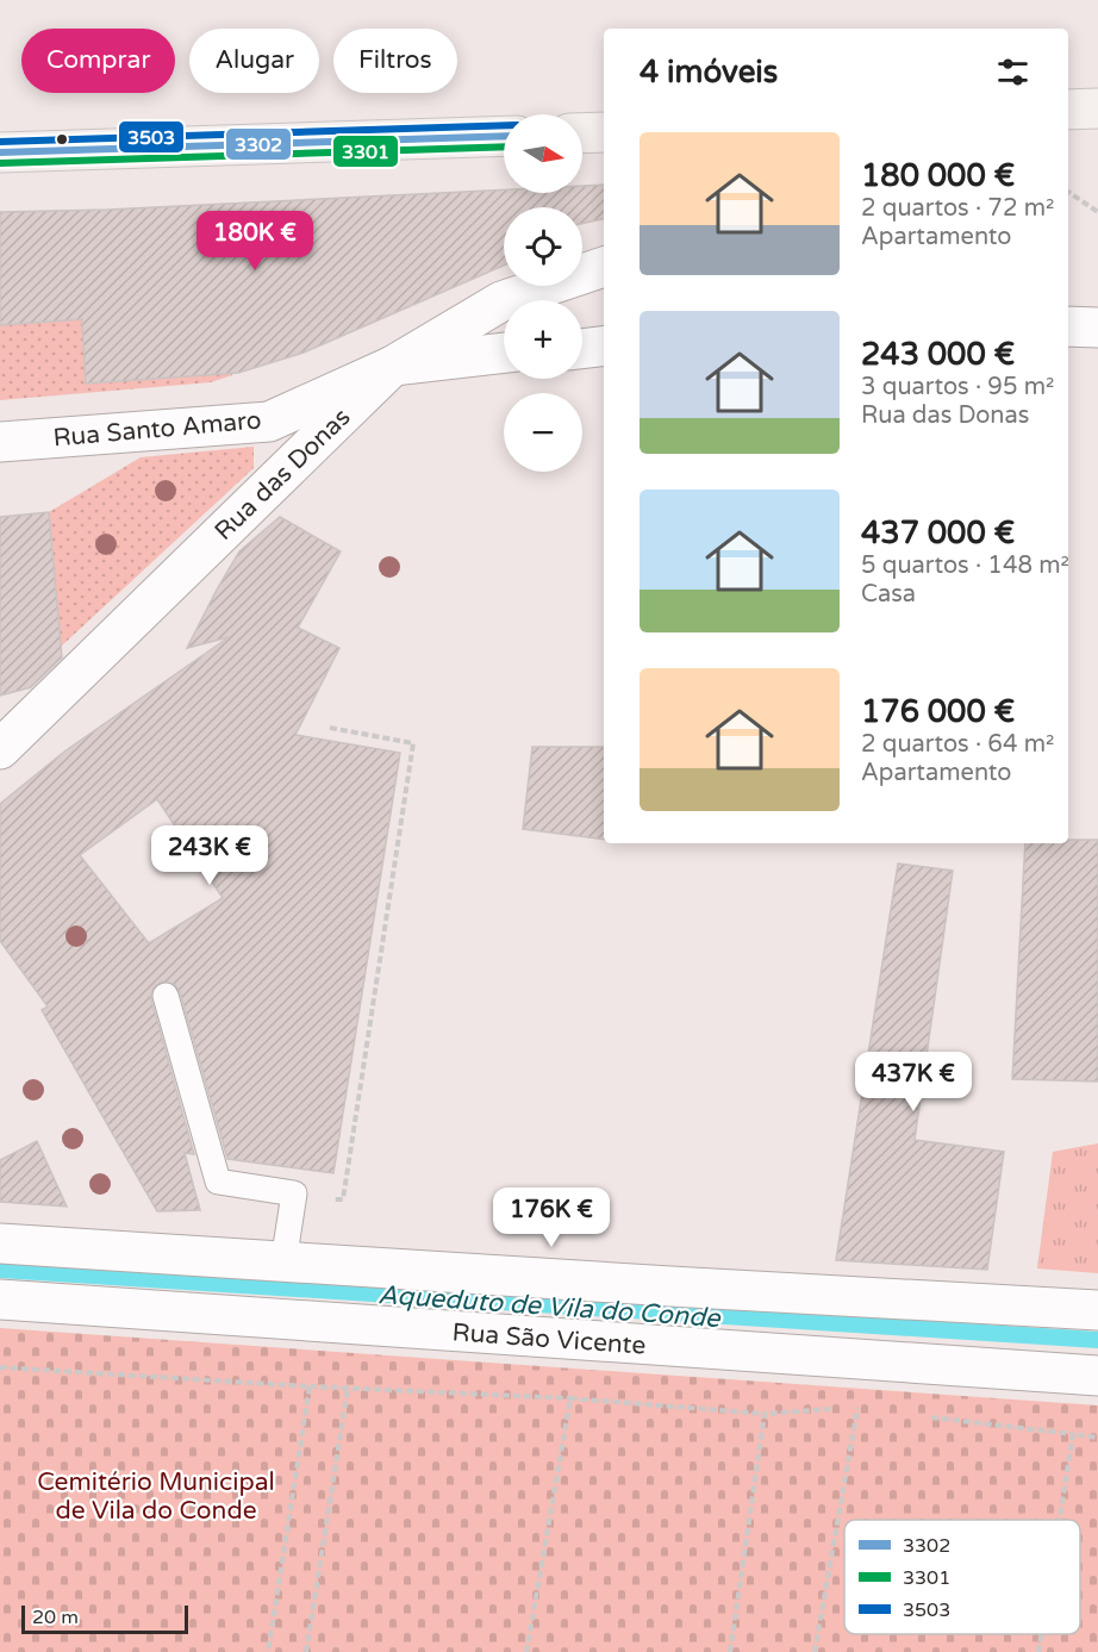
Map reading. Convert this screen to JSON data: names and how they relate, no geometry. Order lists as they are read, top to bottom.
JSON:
{
  "streets": {
    "street": ["Rua Santo Amaro", "Rua das Donas", "Rua São Vicente"]
  },
  "crossings": [
    ["Rua Santo Amaro", "Rua das Donas"]
  ],
  "water": ["Aqueduto de Vila do Conde"],
  "parks": ["Cemitério Municipal de Vila do Conde"],
  "lines": ["transit line 3503", "transit line 3302", "transit line 3301"],
  "legend": ["3302", "3301", "3503"],
  "scale_bar": "20 m",
  "north": "right",
  "page": {
    "chip": ["Comprar", "Alugar", "Filtros"],
    "heading": "4 imóveis",
    "map_buttons": ["+", "−"],
    "list": [
      {
        "name": "180 000 €",
        "note": "2 quartos · 72 m² · Apartamento"
      },
      {
        "name": "243 000 €",
        "note": "3 quartos · 95 m² · Rua das Donas"
      },
      {
        "name": "437 000 €",
        "note": "5 quartos · 148 m² · Casa"
      },
      {
        "name": "176 000 €",
        "note": "2 quartos · 64 m² · Apartamento"
      }
    ],
    "price": [
      "180K €",
      "243K €",
      "437K €",
      "176K €"
    ],
    "scale": "20 m"
  }
}
